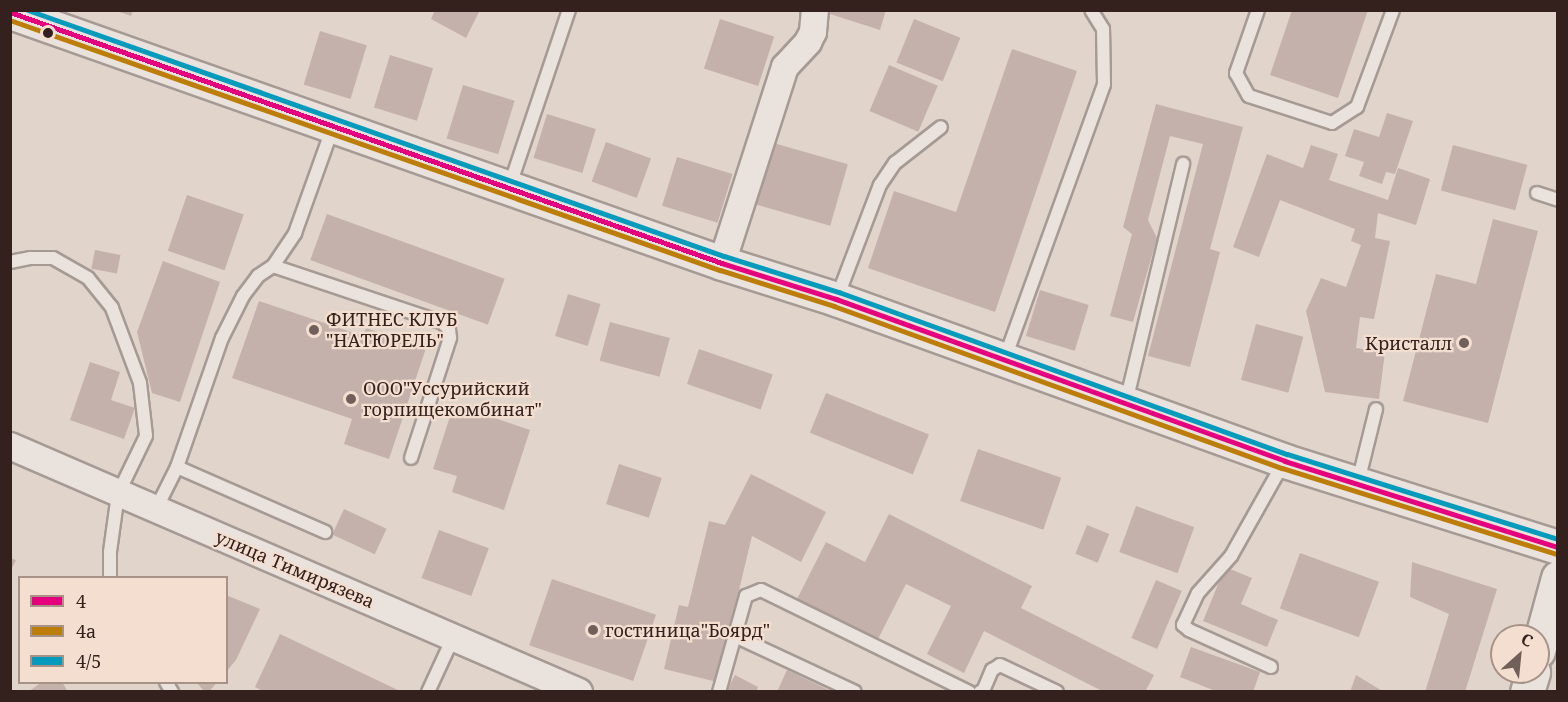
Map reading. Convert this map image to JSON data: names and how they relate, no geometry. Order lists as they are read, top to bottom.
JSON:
{
  "streets": {
    "street": ["улица Тимирязева"]
  },
  "places": [
    "ФИТНЕС КЛУБ \"НАТЮРЕЛЬ\"",
    "Кристалл",
    "ООО\"Уссурийский горпищекомбинат\"",
    "гостиница\"Боярд\""
  ],
  "lines": ["transit line 4/5", "transit line 4", "transit line 4а"],
  "legend": ["4", "4а", "4/5"],
  "north": "top right"
}
